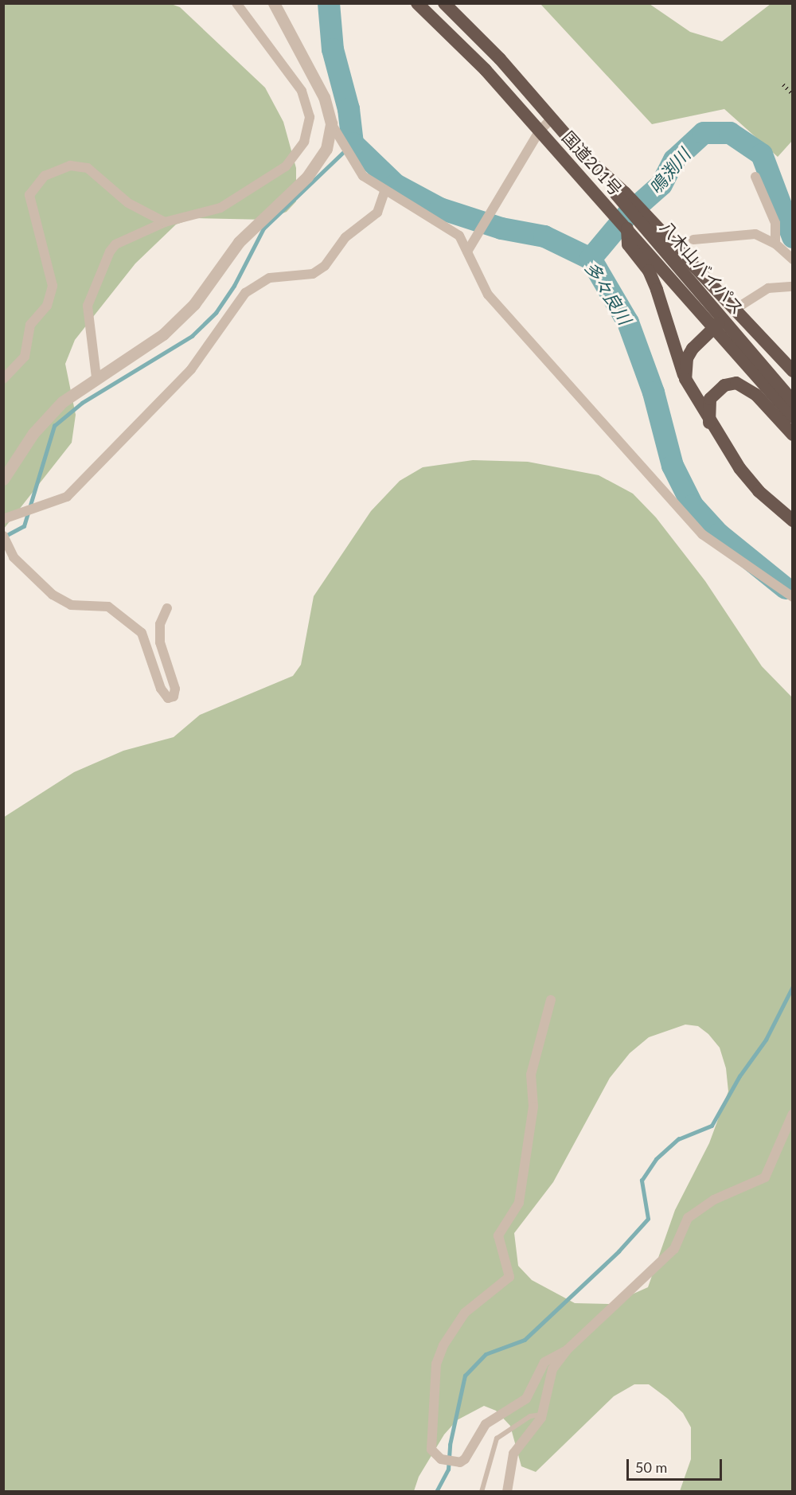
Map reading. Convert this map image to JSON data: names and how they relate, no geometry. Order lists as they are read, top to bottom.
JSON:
{
  "streets": {
    "highway": ["国道201号", "八木山バイパス"]
  },
  "crossings": [
    ["国道201号", "八木山バイパス"]
  ],
  "water": ["鳴渕川", "多々良川"],
  "scale_bar": "50 m"
}
